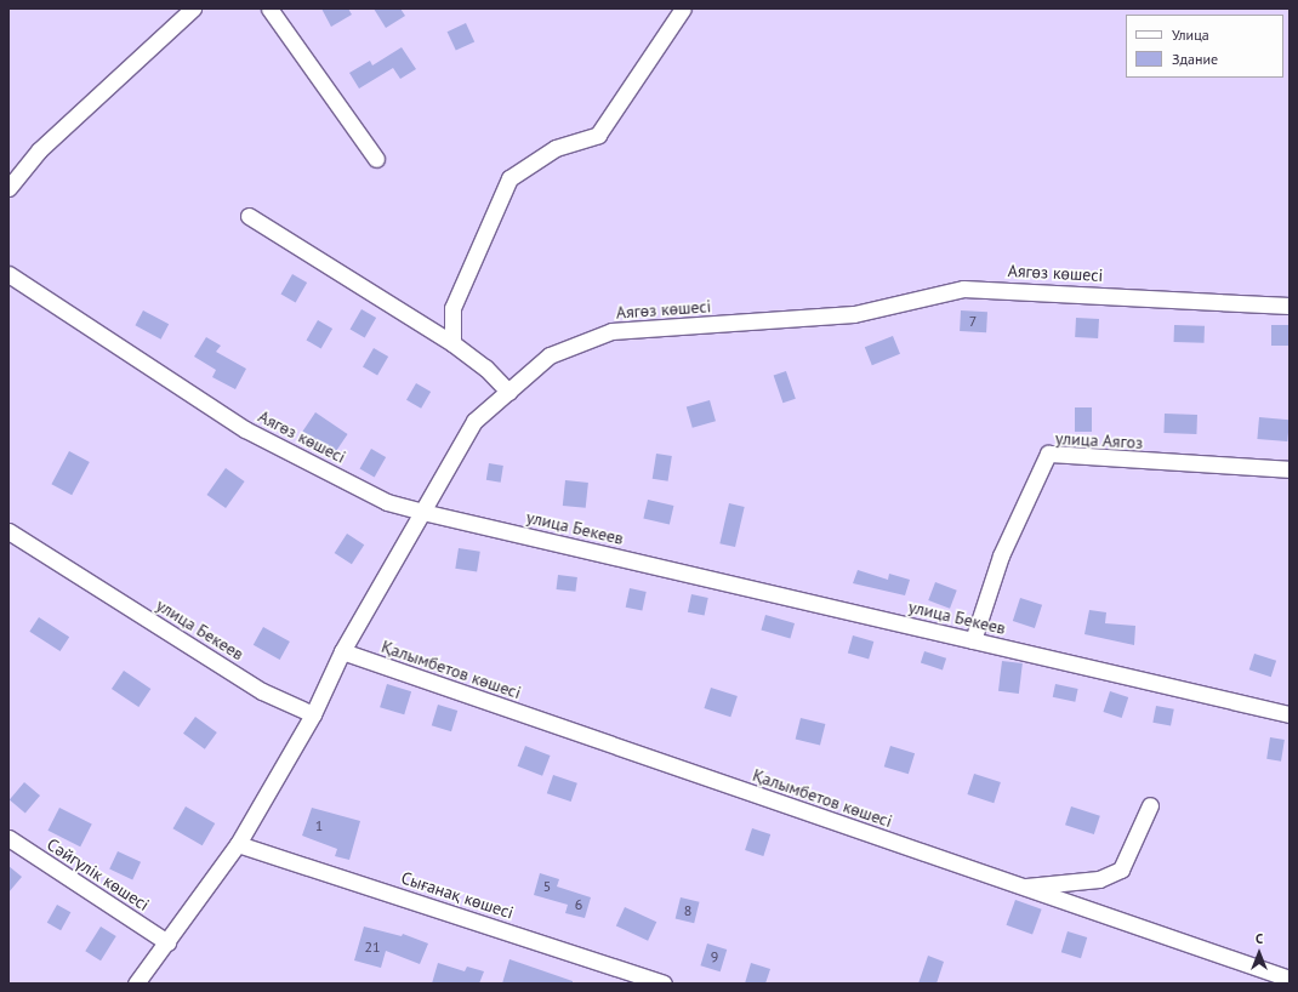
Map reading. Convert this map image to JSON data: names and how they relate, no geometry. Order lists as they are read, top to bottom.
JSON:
{
  "streets": {
    "street": [
      "Аягөз көшесі",
      "улица Аягоз",
      "улица Бекеев",
      "Қалымбетов көшесі",
      "Сәйгүлік көшесі",
      "Сығанақ көшесі"
    ]
  },
  "crossings": [
    ["Аягөз көшесі", "улица Бекеев"],
    ["улица Аягоз", "улица Бекеев"]
  ],
  "house_numbers": [
    "7",
    "1",
    "5",
    "6",
    "8",
    "21",
    "9"
  ],
  "legend": ["Улица", "Здание"],
  "north": "top"
}
